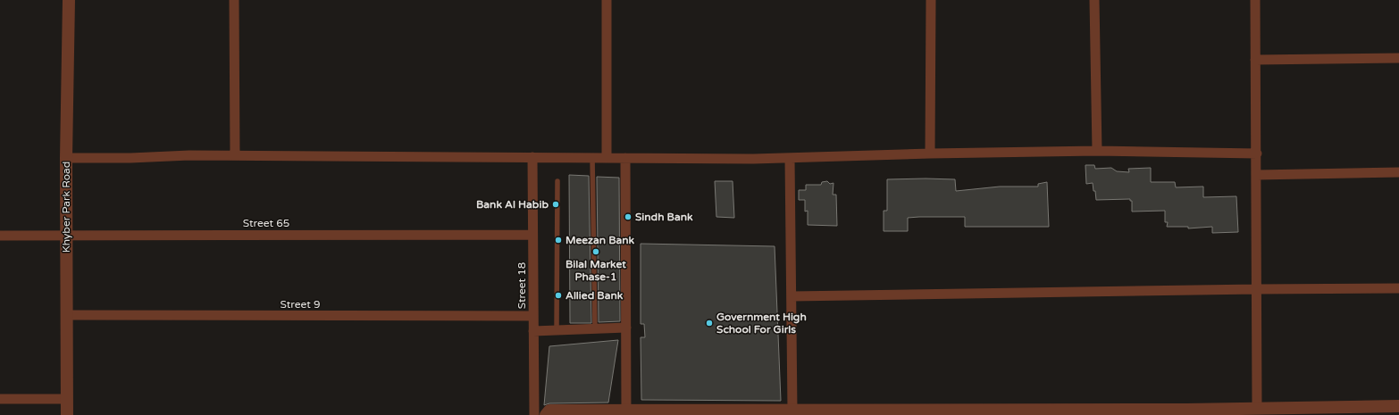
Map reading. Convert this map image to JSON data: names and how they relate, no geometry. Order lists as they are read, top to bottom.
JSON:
{
  "streets": {
    "street": [
      "Khyber Park Road",
      "Street 65",
      "Street 18",
      "Street 9"
    ]
  },
  "crossings": [
    ["Khyber Park Road", "Street 65"],
    ["Khyber Park Road", "Street 9"],
    ["Street 65", "Street 18"],
    ["Street 18", "Street 9"]
  ],
  "places": [
    "Bank Al Habib",
    "Sindh Bank",
    "Meezan Bank",
    "Bilal Market Phase-1",
    "Allied Bank",
    "Government High School For Girls"
  ]
}
